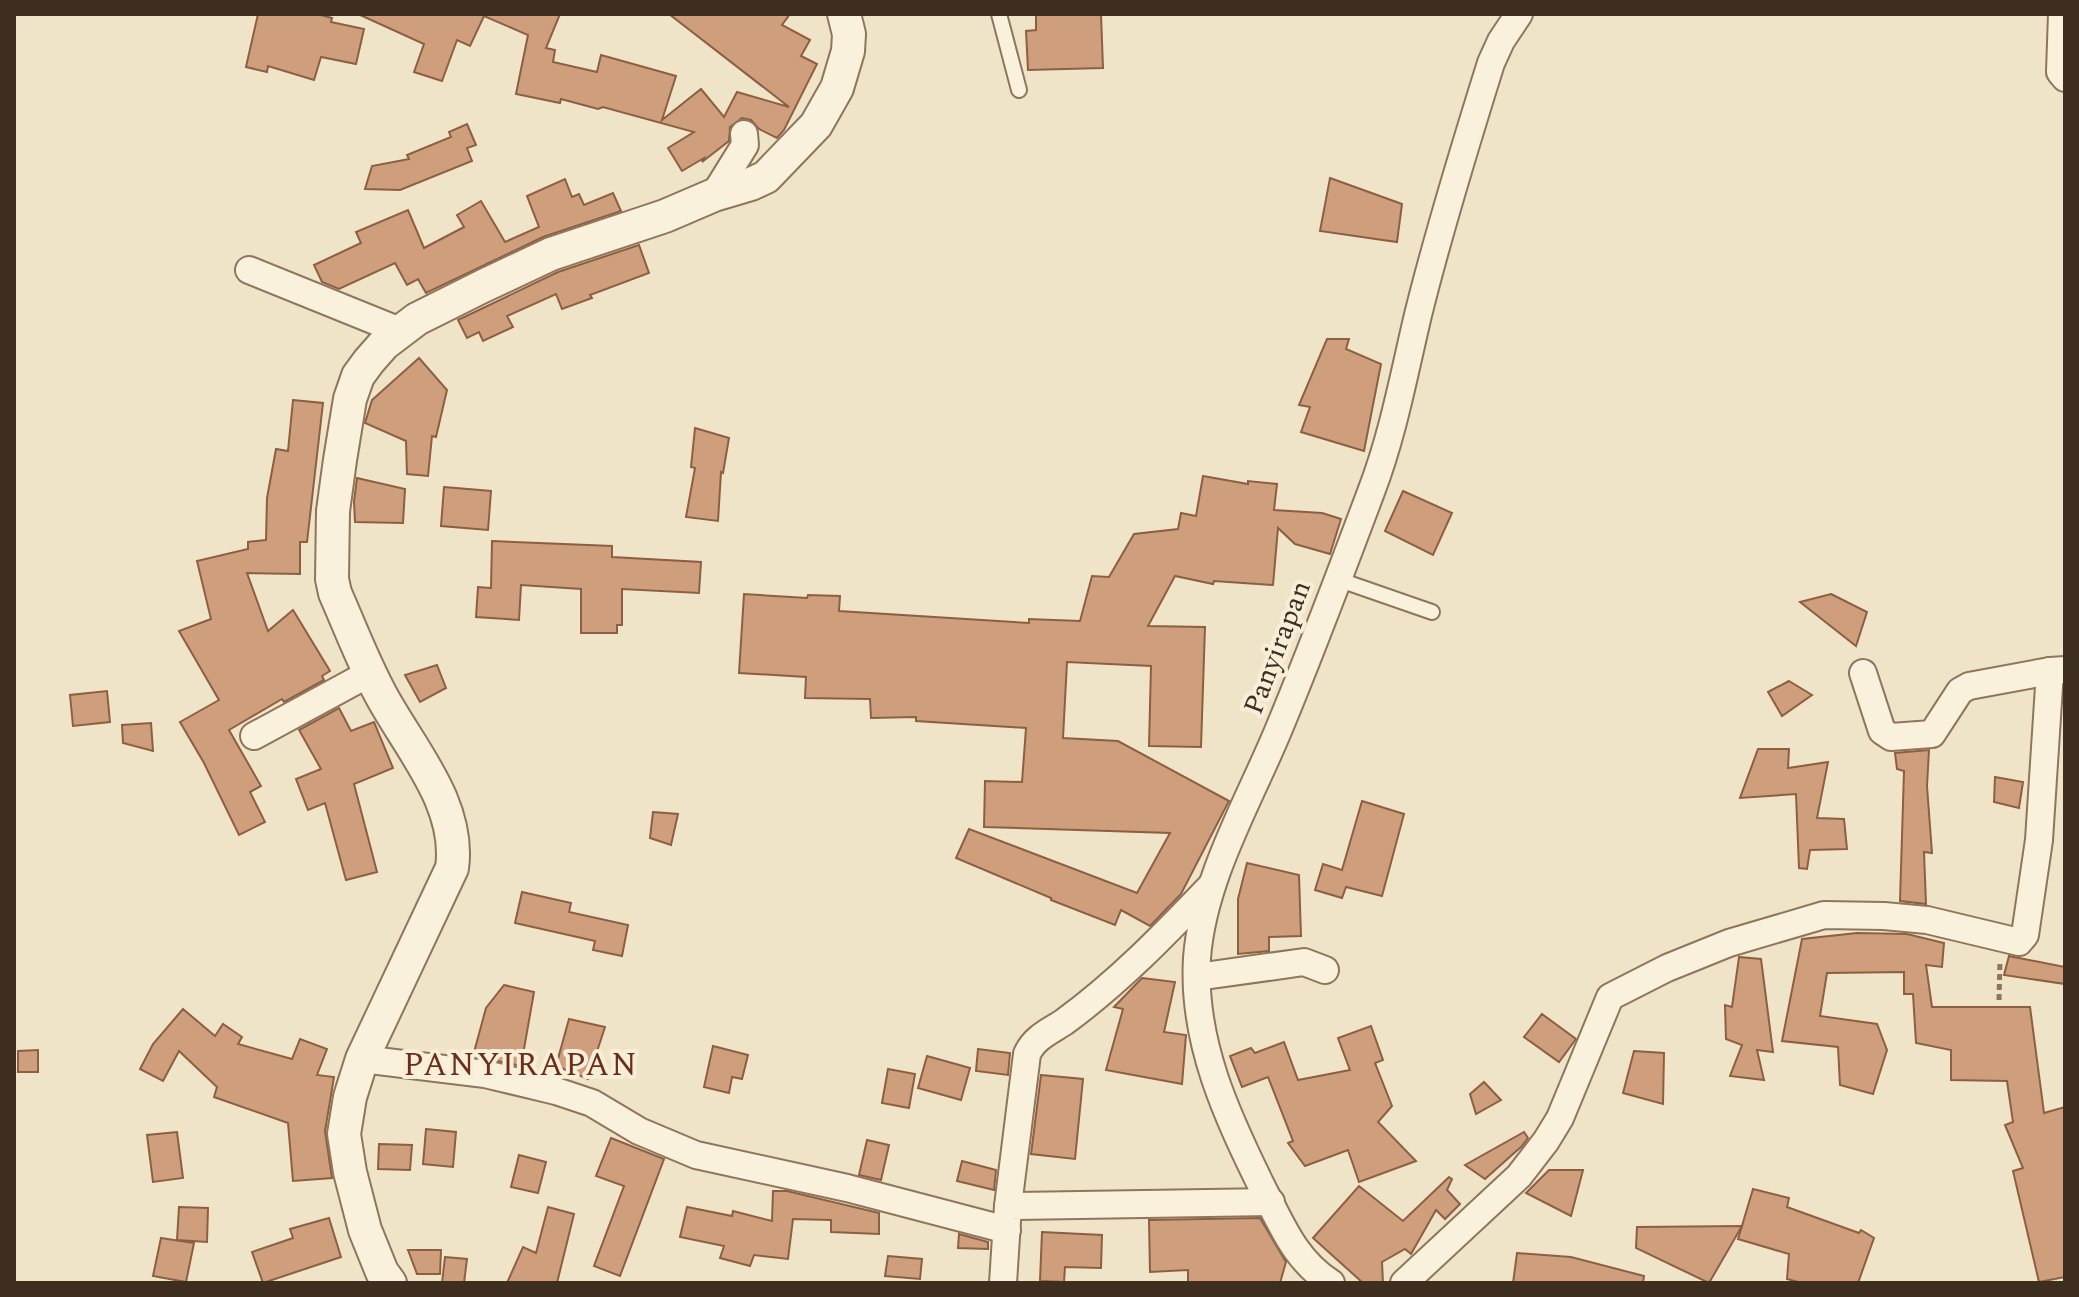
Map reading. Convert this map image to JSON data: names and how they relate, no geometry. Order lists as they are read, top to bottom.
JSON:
{
  "streets": {
    "street": ["Panyirapan"]
  },
  "districts": ["PANYIRAPAN"]
}
